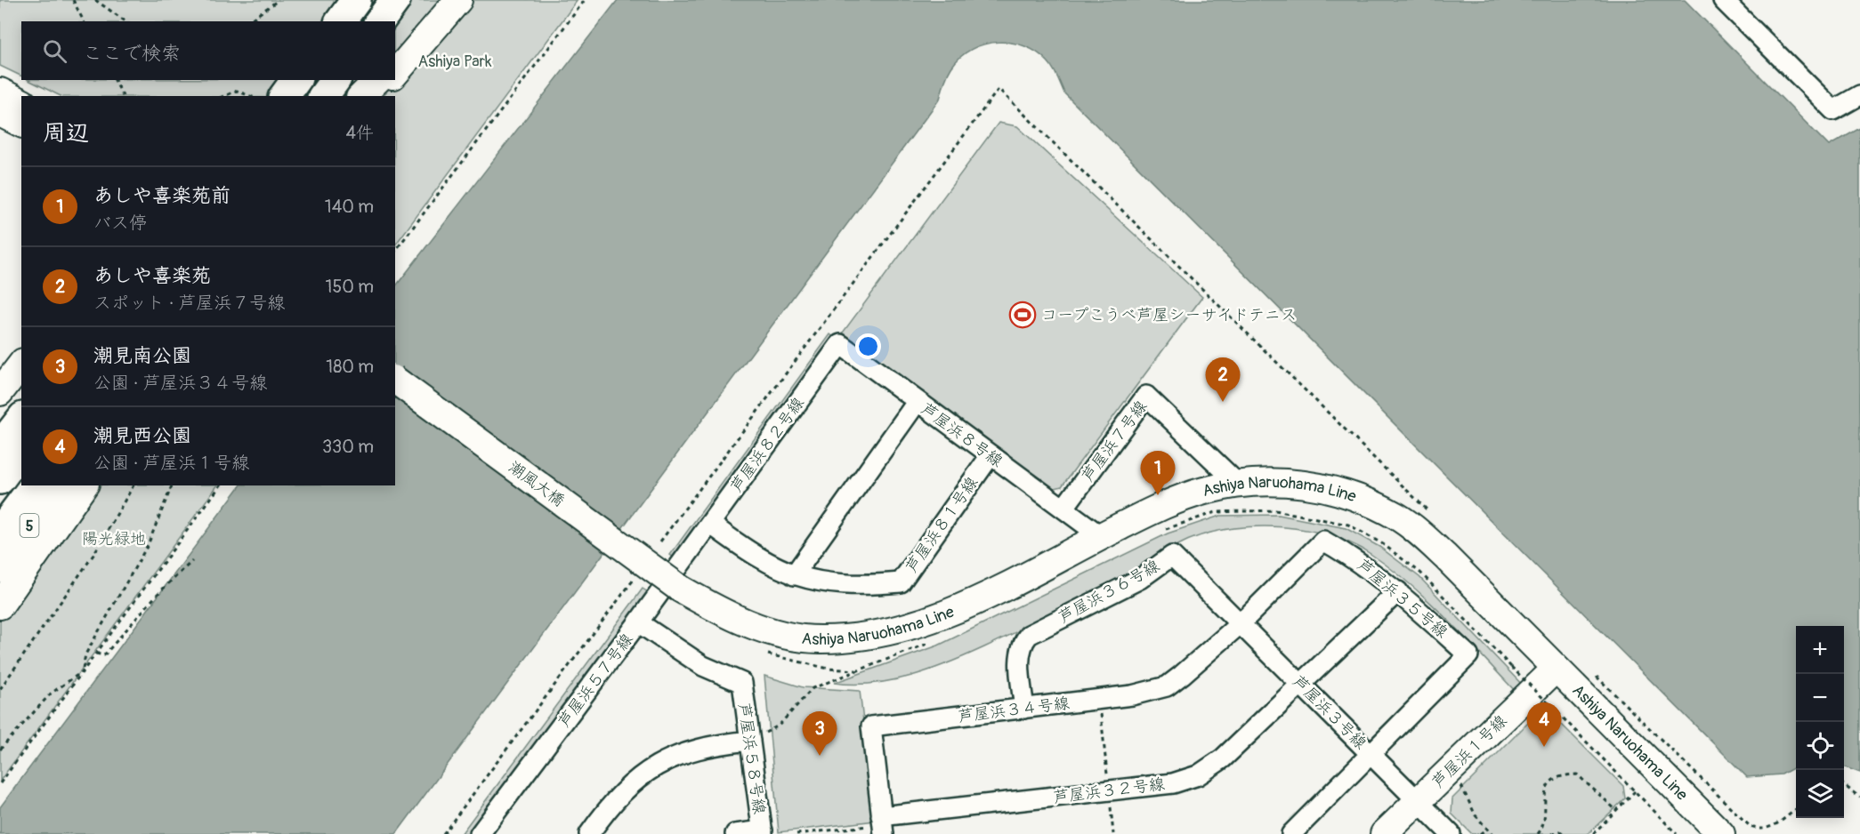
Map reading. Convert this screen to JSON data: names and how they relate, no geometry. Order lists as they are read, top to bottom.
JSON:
{
  "streets": {
    "highway": ["5"],
    "main road": ["潮風大橋", "Ashiya Naruohama Line", "芦屋浜１号線"],
    "street": [
      "芦屋浜８号線",
      "芦屋浜７号線",
      "芦屋浜８２号線",
      "芦屋浜８１号線",
      "芦屋浜３６号線",
      "芦屋浜３５号線",
      "芦屋浜５７号線",
      "芦屋浜３４号線",
      "芦屋浜３号線",
      "芦屋浜５８号線",
      "芦屋浜３２号線"
    ]
  },
  "crossings": [
    ["芦屋浜８号線", "芦屋浜７号線"],
    ["芦屋浜８号線", "芦屋浜８２号線"],
    ["芦屋浜８号線", "Ashiya Naruohama Line"],
    ["芦屋浜８号線", "芦屋浜８１号線"],
    ["芦屋浜７号線", "Ashiya Naruohama Line"],
    ["芦屋浜８２号線", "芦屋浜８１号線"],
    ["芦屋浜８２号線", "芦屋浜５７号線"],
    ["潮風大橋", "Ashiya Naruohama Line"],
    ["Ashiya Naruohama Line", "芦屋浜１号線"],
    ["芦屋浜３６号線", "芦屋浜３５号線"],
    ["芦屋浜３６号線", "芦屋浜３４号線"],
    ["芦屋浜３６号線", "芦屋浜３号線"],
    ["芦屋浜３５号線", "芦屋浜３４号線"],
    ["芦屋浜３５号線", "芦屋浜３号線"],
    ["芦屋浜３５号線", "芦屋浜３２号線"],
    ["芦屋浜５７号線", "芦屋浜５８号線"],
    ["芦屋浜３４号線", "芦屋浜３号線"],
    ["芦屋浜３４号線", "芦屋浜３２号線"],
    ["芦屋浜３号線", "芦屋浜１号線"],
    ["芦屋浜３号線", "芦屋浜３２号線"]
  ],
  "parks": ["Ashiya Park", "陽光緑地"],
  "places": {
    "sports": ["コープこうべ芦屋シーサイドテニス"]
  },
  "page": {
    "search": "ここで検索",
    "heading": ["周辺", "4件"],
    "list": [
      {
        "mark": "1",
        "name": "あしや喜楽苑前",
        "note": "バス停",
        "value": "140 m"
      },
      {
        "mark": "2",
        "name": "あしや喜楽苑",
        "note": "スポット · 芦屋浜７号線",
        "value": "150 m"
      },
      {
        "mark": "3",
        "name": "潮見南公園",
        "note": "公園 · 芦屋浜３４号線",
        "value": "180 m"
      },
      {
        "mark": "4",
        "name": "潮見西公園",
        "note": "公園 · 芦屋浜１号線",
        "value": "330 m"
      }
    ],
    "pins": [
      "2",
      "1",
      "4",
      "3"
    ],
    "map_buttons": ["+", "−"]
  }
}
